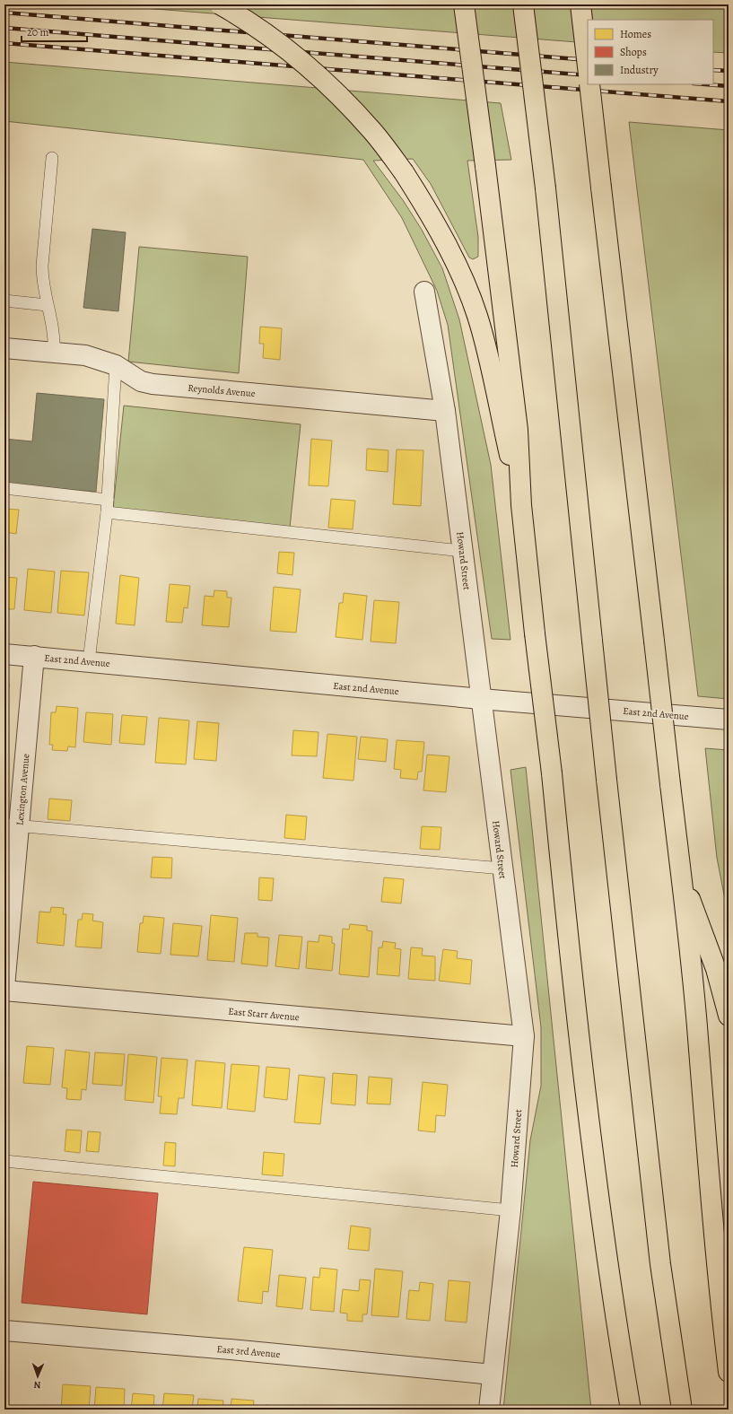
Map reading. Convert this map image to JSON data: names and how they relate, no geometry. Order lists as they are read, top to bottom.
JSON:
{
  "streets": {
    "street": [
      "Reynolds Avenue",
      "Howard Street",
      "East 2nd Avenue",
      "Lexington Avenue",
      "East Starr Avenue",
      "East 3rd Avenue"
    ]
  },
  "crossings": [
    ["Reynolds Avenue", "Howard Street"],
    ["Howard Street", "East 2nd Avenue"],
    ["Howard Street", "East Starr Avenue"],
    ["Howard Street", "East 3rd Avenue"],
    ["East 2nd Avenue", "Lexington Avenue"]
  ],
  "legend": ["Homes", "Shops", "Industry"],
  "scale_bar": "20 m",
  "north": "bottom"
}
